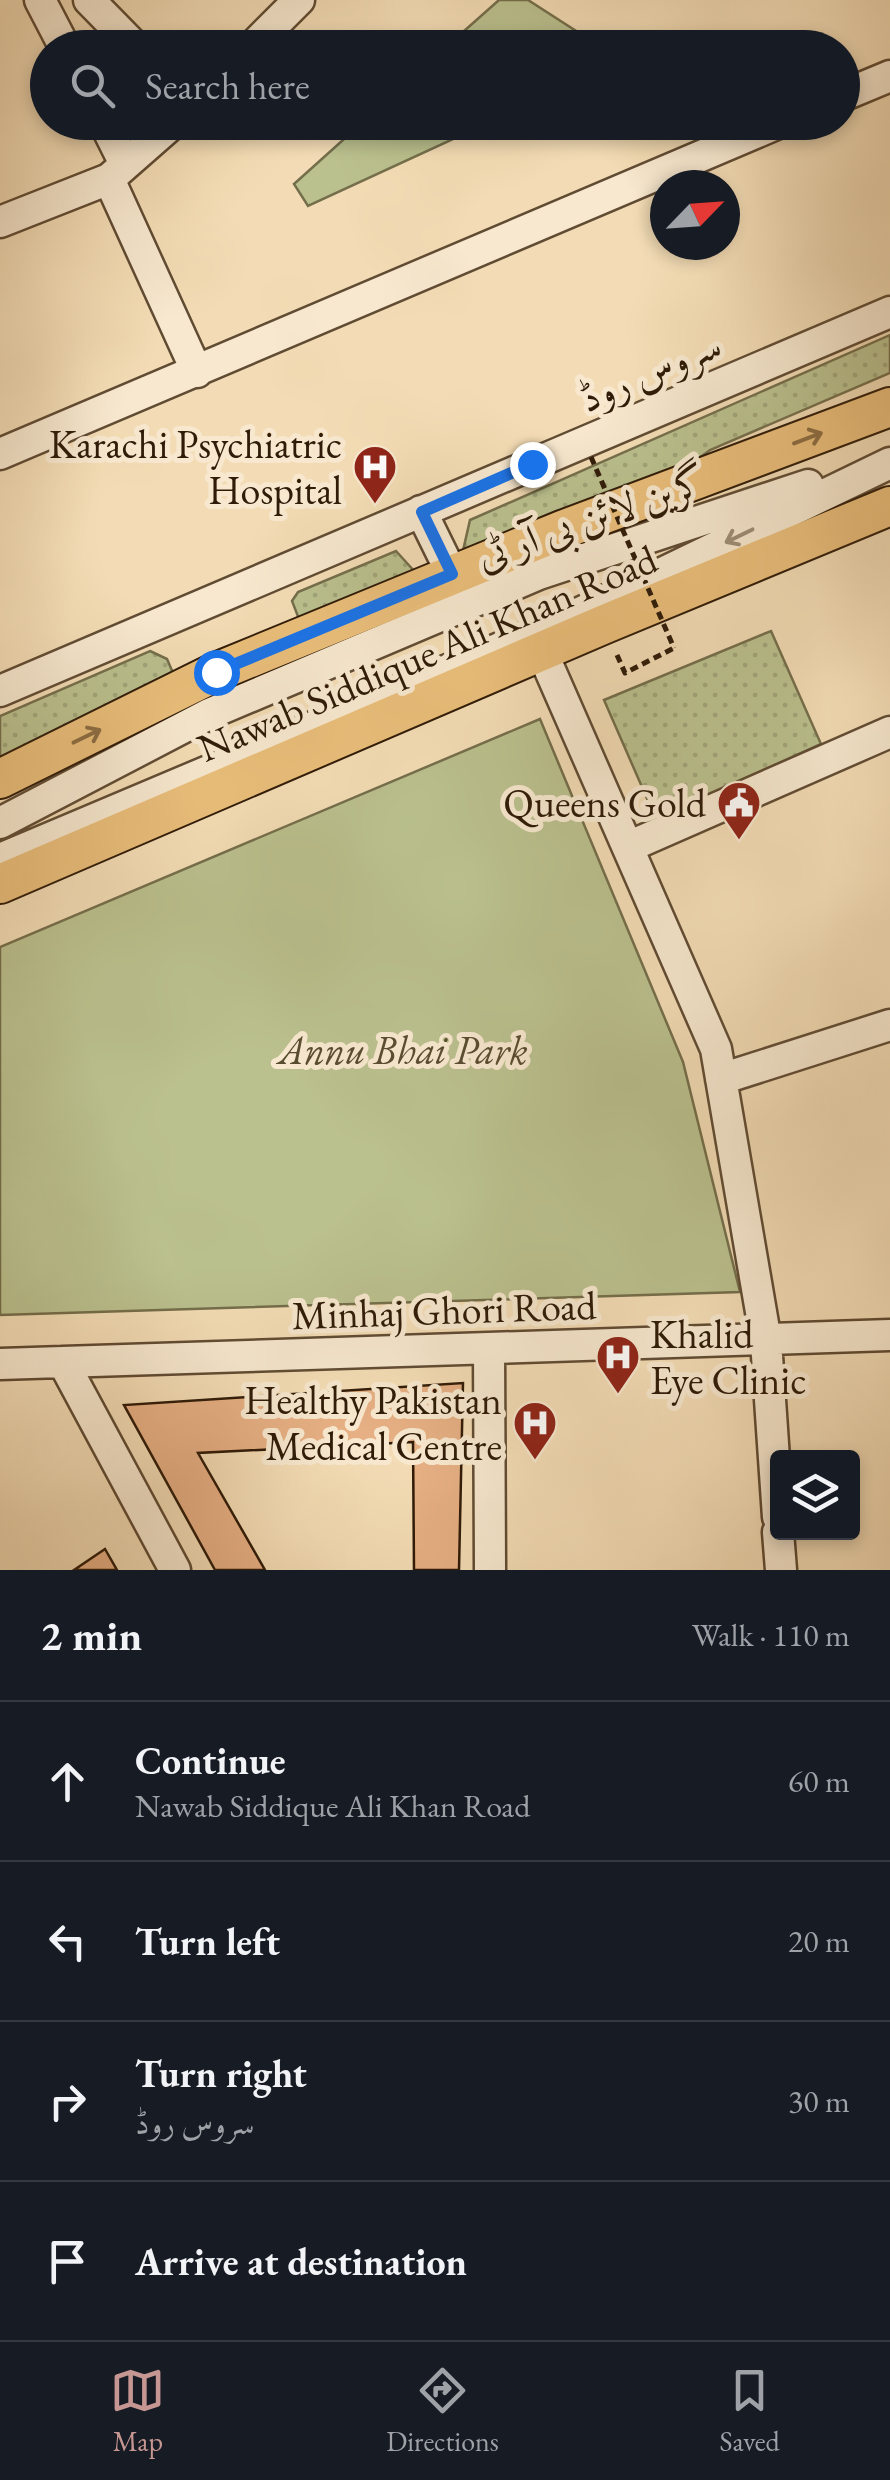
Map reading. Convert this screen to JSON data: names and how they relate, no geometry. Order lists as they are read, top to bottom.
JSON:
{
  "streets": {
    "main road": ["Nawab Siddique Ali Khan Road"],
    "street": ["سروس روڈ", "گرین لائن بی آر ٹی", "Minhaj Ghori Road"]
  },
  "parks": ["Annu Bhai Park"],
  "places": {
    "hospital": ["Karachi Psychiatric Hospital", "Khalid Eye Clinic", "Healthy Pakistan Medical Centre"],
    "public building": ["Queens Gold"]
  },
  "north": "top right",
  "page": {
    "search": "Search here",
    "heading": ["2 min", "Walk · 110 m"],
    "list": [
      ["Continue", "Nawab Siddique Ali Khan Road", "60 m"],
      ["Turn left", "20 m"],
      ["Turn right", "سروس روڈ", "30 m"],
      "Arrive at destination"
    ],
    "nav": ["Map", "Directions", "Saved"]
  }
}
